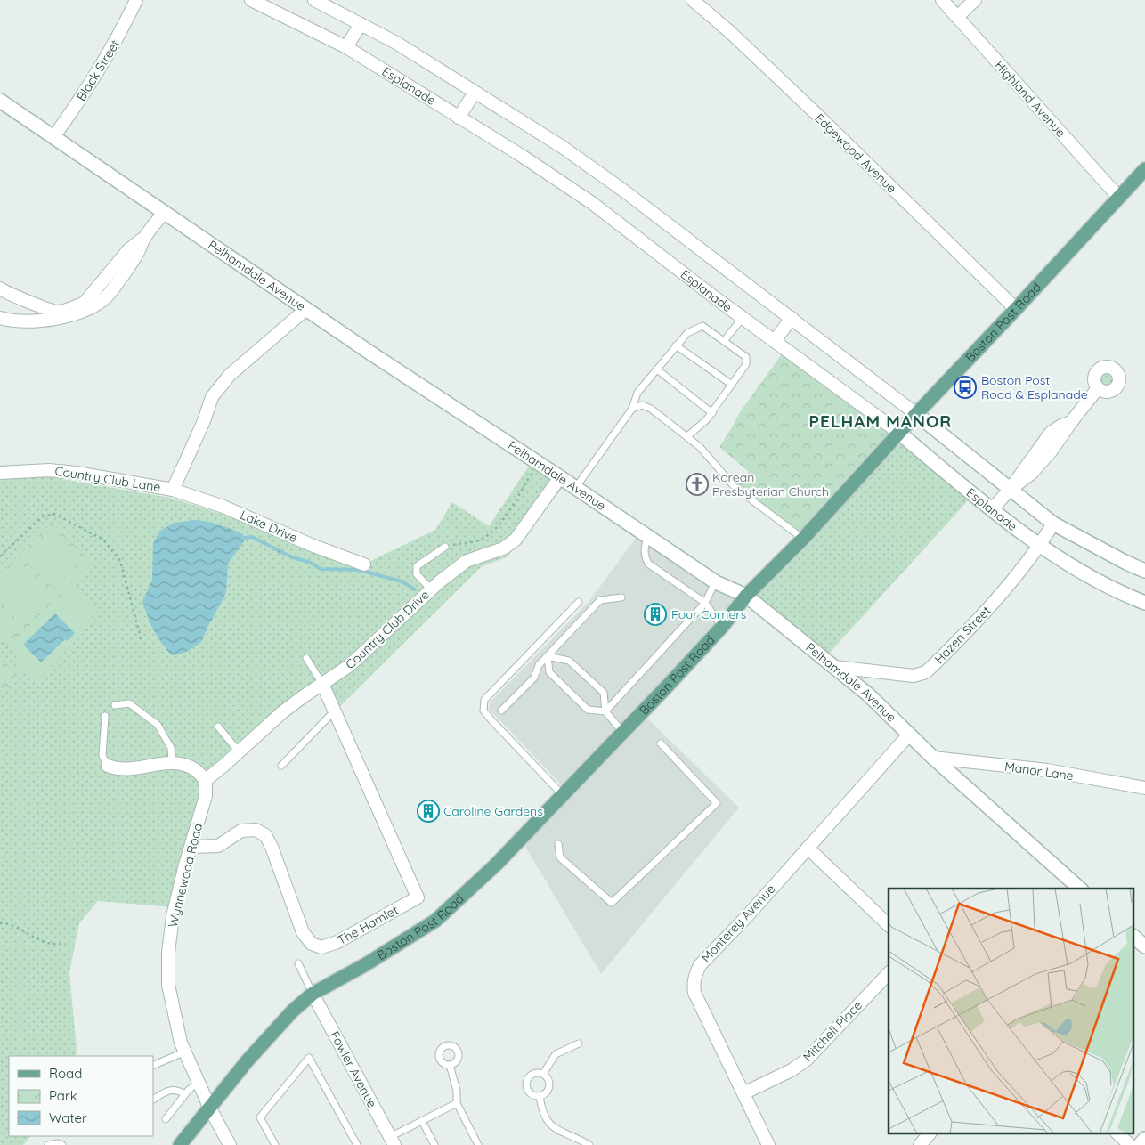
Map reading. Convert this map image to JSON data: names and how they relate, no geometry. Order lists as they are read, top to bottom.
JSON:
{
  "streets": {
    "main road": ["Boston Post Road"],
    "street": [
      "Black Street",
      "Esplanade",
      "Highland Avenue",
      "Edgewood Avenue",
      "Pelhamdale Avenue",
      "Country Club Lane",
      "Lake Drive",
      "Country Club Drive",
      "Hazen Street",
      "Manor Lane",
      "Wynnewood Road",
      "Monterey Avenue",
      "The Hamlet",
      "Mitchell Place",
      "Fowler Avenue"
    ]
  },
  "crossings": [
    ["Black Street", "Pelhamdale Avenue"],
    ["Esplanade", "Boston Post Road"],
    ["Esplanade", "Hazen Street"],
    ["Highland Avenue", "Boston Post Road"],
    ["Edgewood Avenue", "Boston Post Road"],
    ["Pelhamdale Avenue", "Boston Post Road"],
    ["Pelhamdale Avenue", "Country Club Lane"],
    ["Pelhamdale Avenue", "Country Club Drive"],
    ["Pelhamdale Avenue", "Hazen Street"],
    ["Pelhamdale Avenue", "Manor Lane"],
    ["Pelhamdale Avenue", "Monterey Avenue"],
    ["Boston Post Road", "Wynnewood Road"],
    ["Boston Post Road", "Fowler Avenue"],
    ["Country Club Lane", "Lake Drive"],
    ["Country Club Drive", "Wynnewood Road"],
    ["Country Club Drive", "The Hamlet"],
    ["Wynnewood Road", "The Hamlet"],
    ["Monterey Avenue", "Mitchell Place"]
  ],
  "districts": ["PELHAM MANOR"],
  "places": {
    "bus stop": ["Boston Post Road & Esplanade"],
    "church": ["Korean Presbyterian Church"],
    "building": ["Four Corners", "Caroline Gardens"]
  },
  "legend": ["Road", "Park", "Water"]
}
